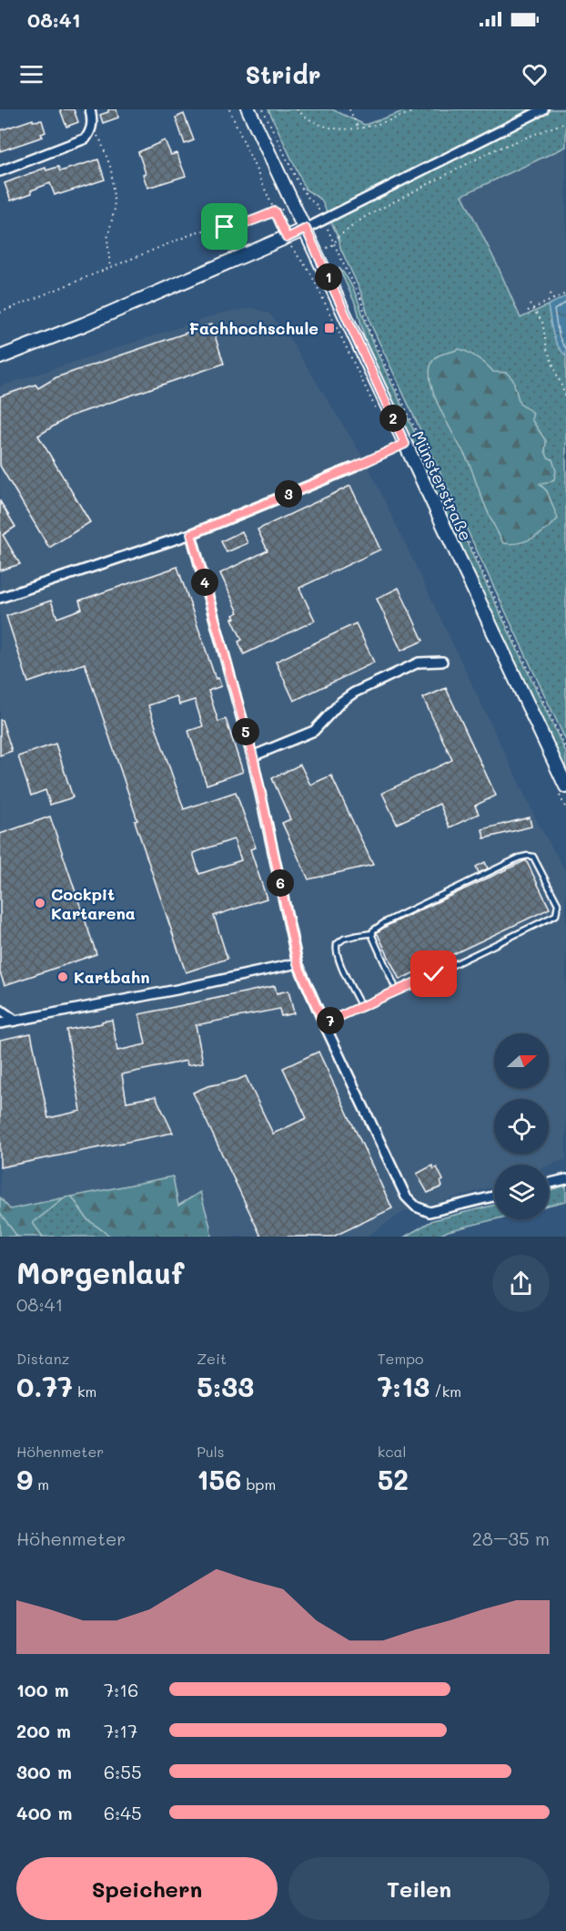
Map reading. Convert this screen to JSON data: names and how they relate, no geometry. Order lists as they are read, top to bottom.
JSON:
{
  "streets": {
    "main road": ["Münsterstraße"]
  },
  "places": {
    "transit": ["Fachhochschule"],
    "other": ["Cockpit Kartarena", "Kartbahn"]
  },
  "north": "right",
  "page": {
    "status": "08:41",
    "header": "Stridr",
    "pins": [
      "1",
      "2",
      "3",
      "4",
      "5",
      "6",
      "7"
    ],
    "heading": ["Morgenlauf", "08:41"],
    "stats": [
      ["Distanz", "0.77 km"],
      ["Zeit", "5:33"],
      ["Tempo", "7:13 /km"],
      ["Höhenmeter", "9 m"],
      ["Puls", "156 bpm"],
      ["kcal", "52"]
    ],
    "chart": ["Höhenmeter", "28–35 m"],
    "list": [
      {
        "name": "100 m",
        "note": "7:16"
      },
      {
        "name": "200 m",
        "note": "7:17"
      },
      {
        "name": "300 m",
        "note": "6:55"
      },
      {
        "name": "400 m",
        "note": "6:45"
      }
    ],
    "buttons": ["Speichern", "Teilen"]
  }
}
